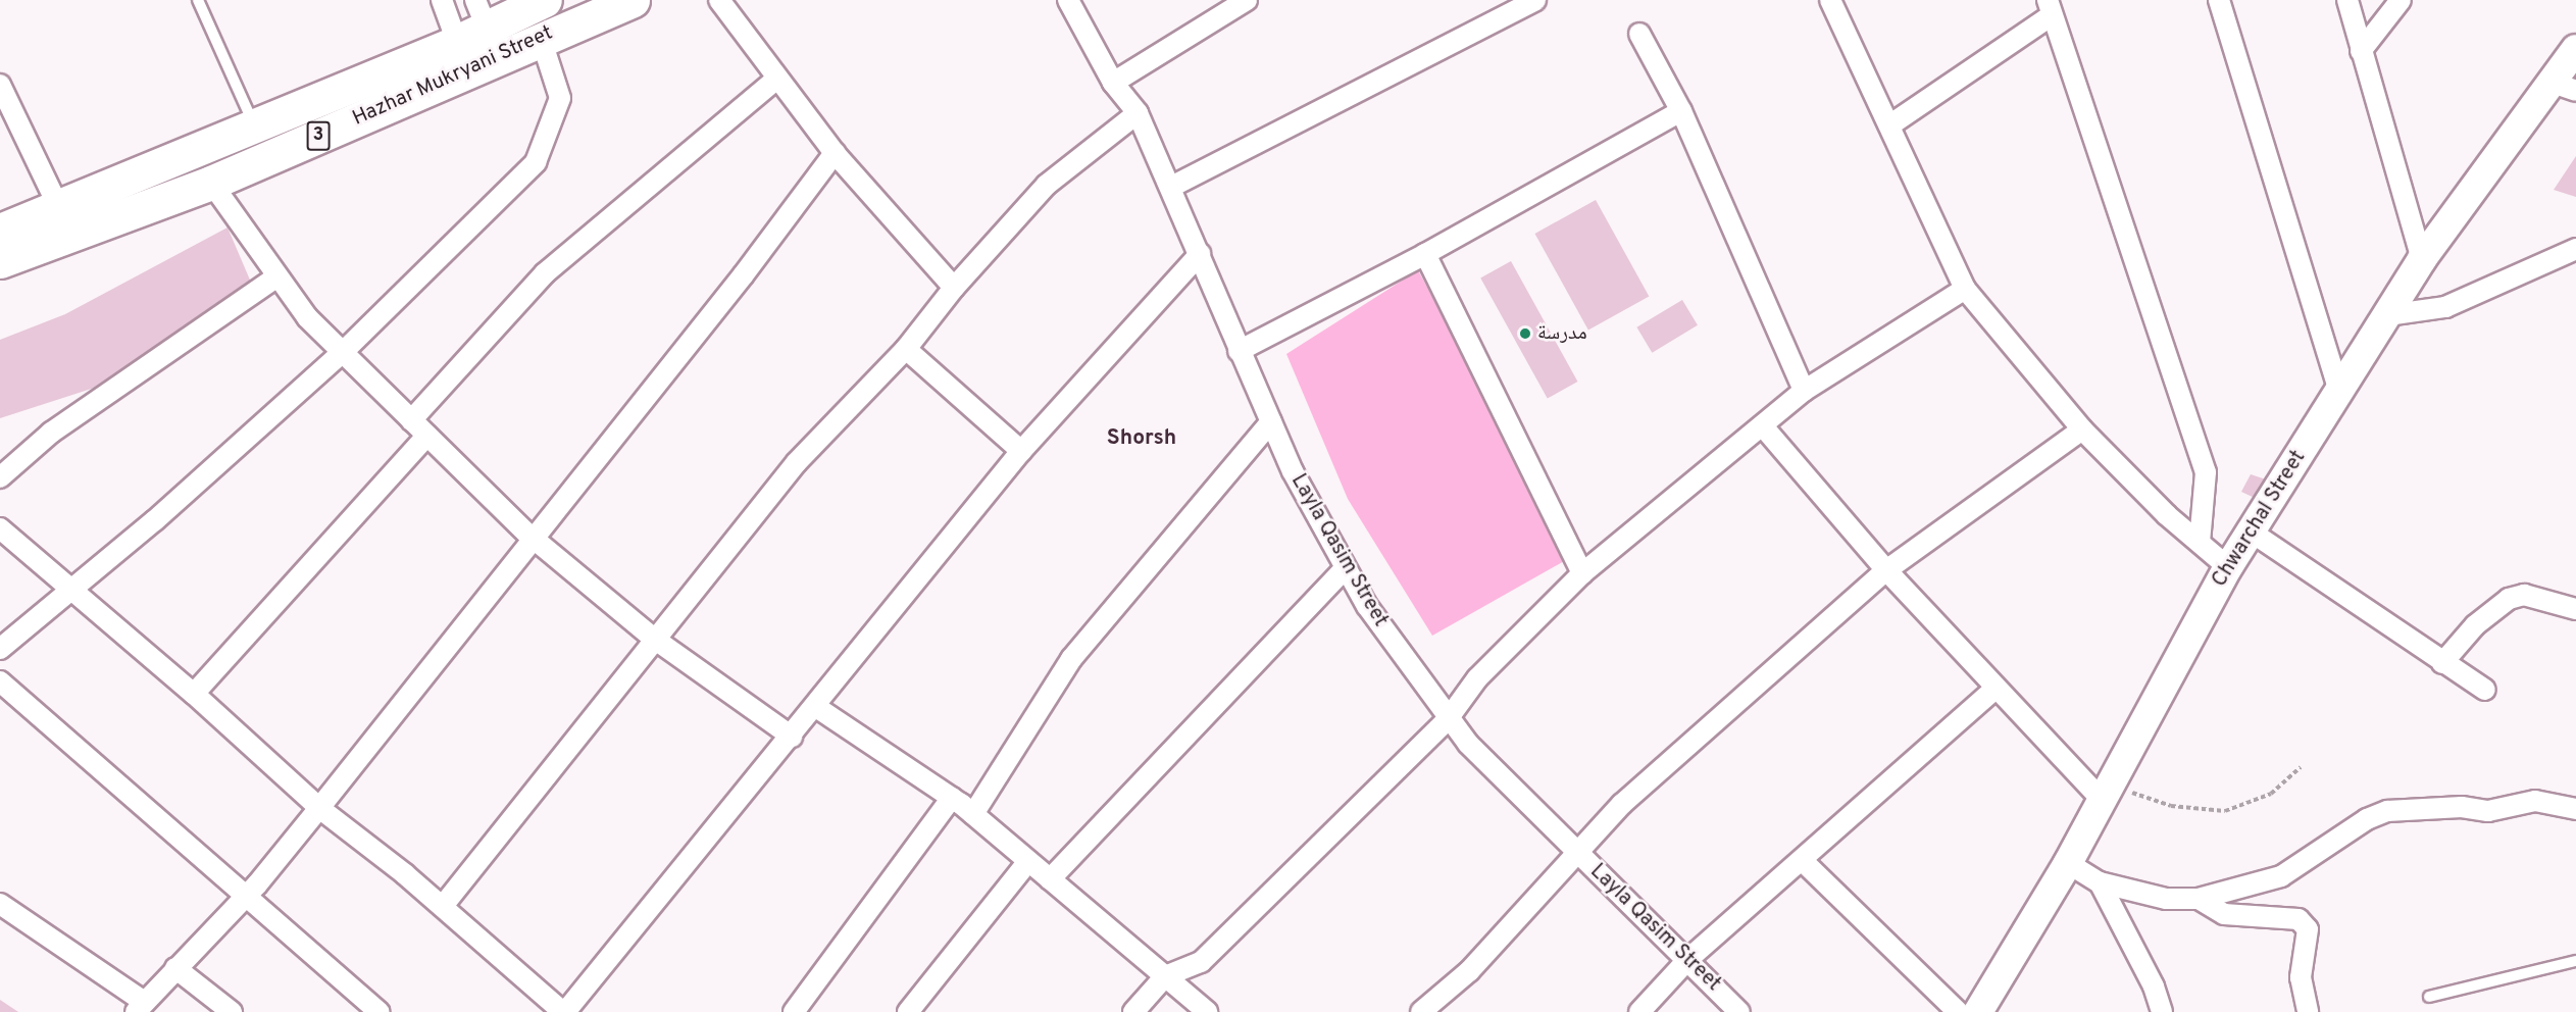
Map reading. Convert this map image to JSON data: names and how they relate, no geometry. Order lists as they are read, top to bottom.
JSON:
{
  "streets": {
    "highway": ["Hazhar Mukryani Street", "3"],
    "main road": ["Chwarchal Street"],
    "street": ["Layla Qasim Street"]
  },
  "districts": ["Shorsh"],
  "places": ["مدرسة"]
}
